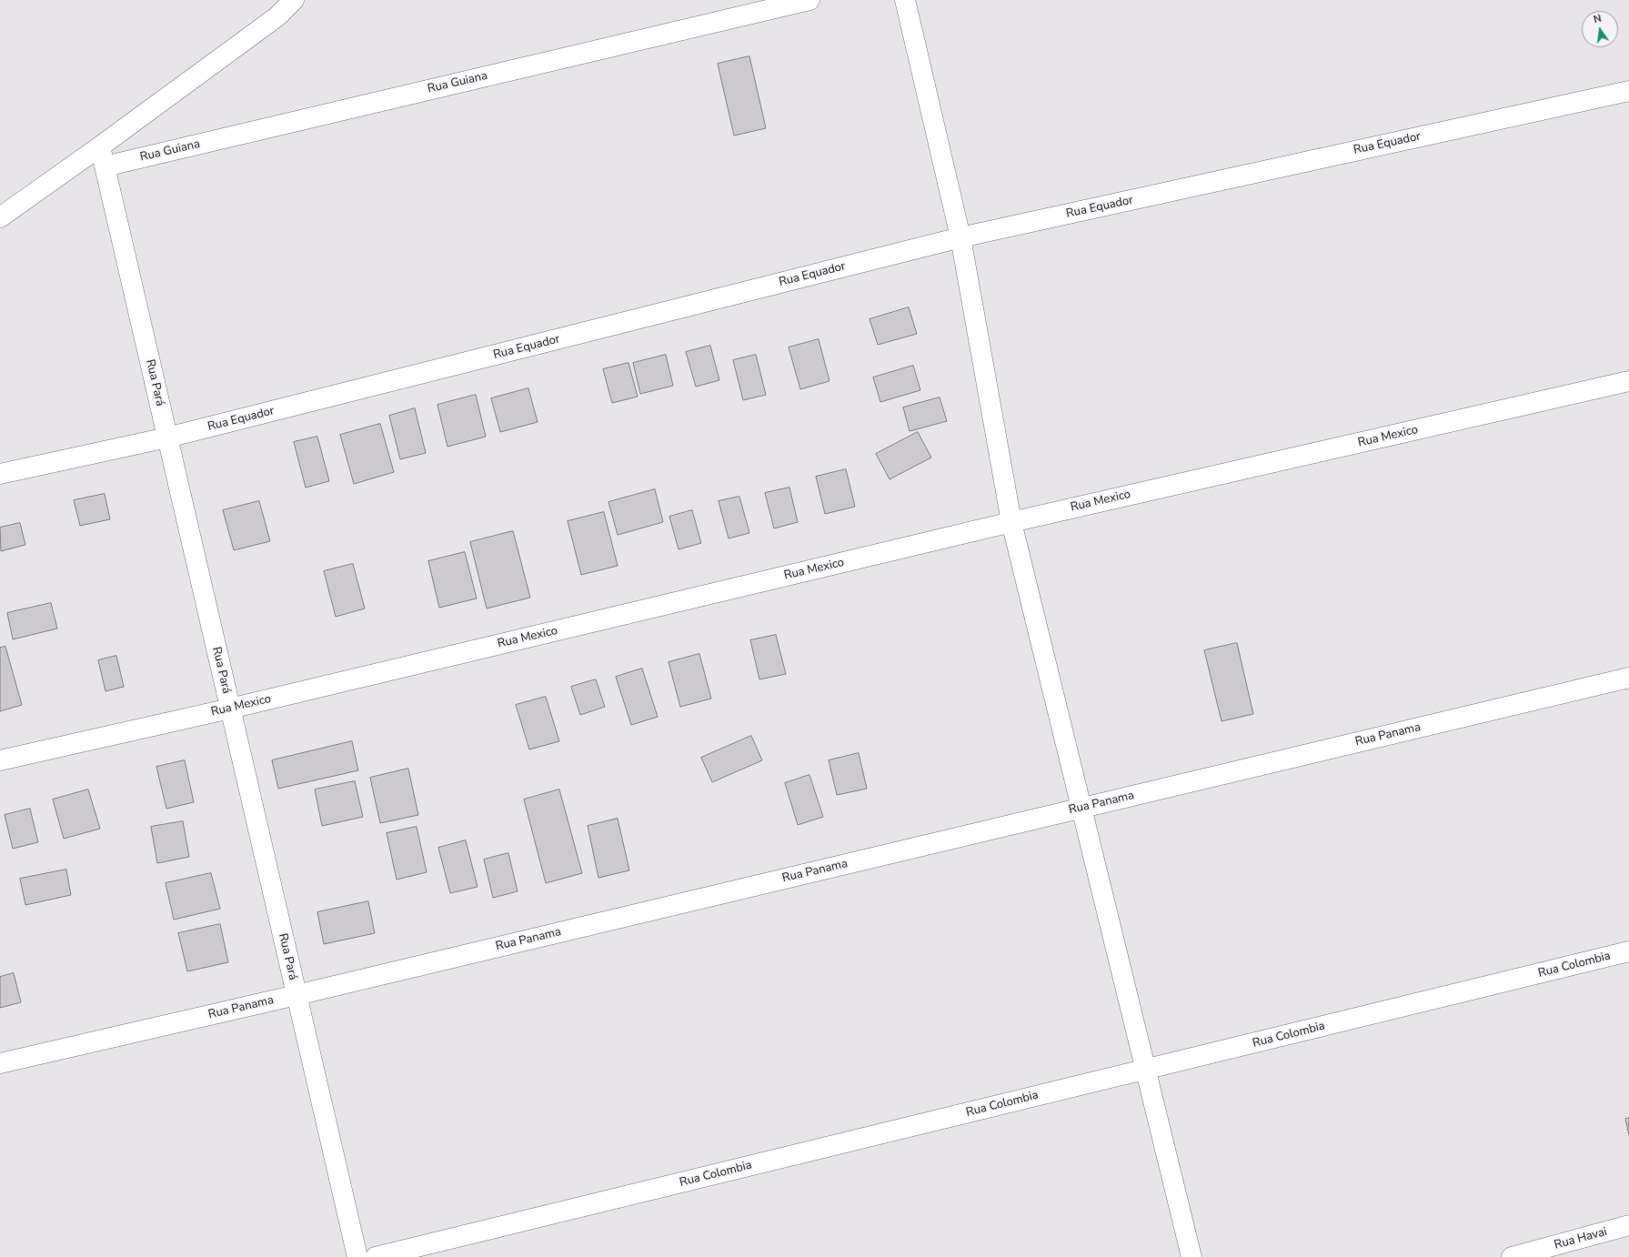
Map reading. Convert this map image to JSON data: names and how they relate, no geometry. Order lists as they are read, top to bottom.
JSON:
{
  "streets": {
    "street": [
      "Rua Guiana",
      "Rua Equador",
      "Rua Pará",
      "Rua Mexico",
      "Rua Panama",
      "Rua Colombia",
      "Rua Havai"
    ]
  },
  "crossings": [
    ["Rua Guiana", "Rua Pará"],
    ["Rua Equador", "Rua Pará"],
    ["Rua Pará", "Rua Mexico"],
    ["Rua Pará", "Rua Panama"]
  ],
  "north": "top"
}
